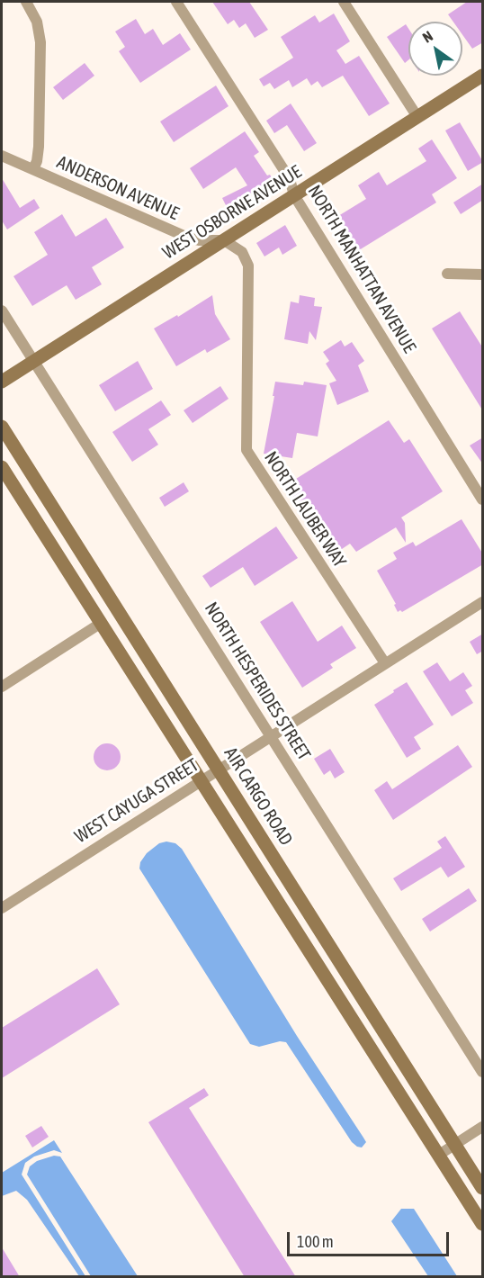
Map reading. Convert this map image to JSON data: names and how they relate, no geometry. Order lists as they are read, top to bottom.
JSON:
{
  "streets": {
    "street": [
      "ANDERSON AVENUE",
      "WEST OSBORNE AVENUE",
      "NORTH MANHATTAN AVENUE",
      "NORTH LAUBER WAY",
      "NORTH HESPERIDES STREET",
      "AIR CARGO ROAD",
      "WEST CAYUGA STREET"
    ]
  },
  "crossings": [
    ["ANDERSON AVENUE", "WEST OSBORNE AVENUE"],
    ["ANDERSON AVENUE", "NORTH LAUBER WAY"],
    ["WEST OSBORNE AVENUE", "NORTH MANHATTAN AVENUE"],
    ["WEST OSBORNE AVENUE", "NORTH LAUBER WAY"],
    ["WEST OSBORNE AVENUE", "NORTH HESPERIDES STREET"],
    ["NORTH LAUBER WAY", "WEST CAYUGA STREET"],
    ["NORTH HESPERIDES STREET", "WEST CAYUGA STREET"],
    ["AIR CARGO ROAD", "WEST CAYUGA STREET"]
  ],
  "scale_bar": "100 m",
  "north": "top left"
}
